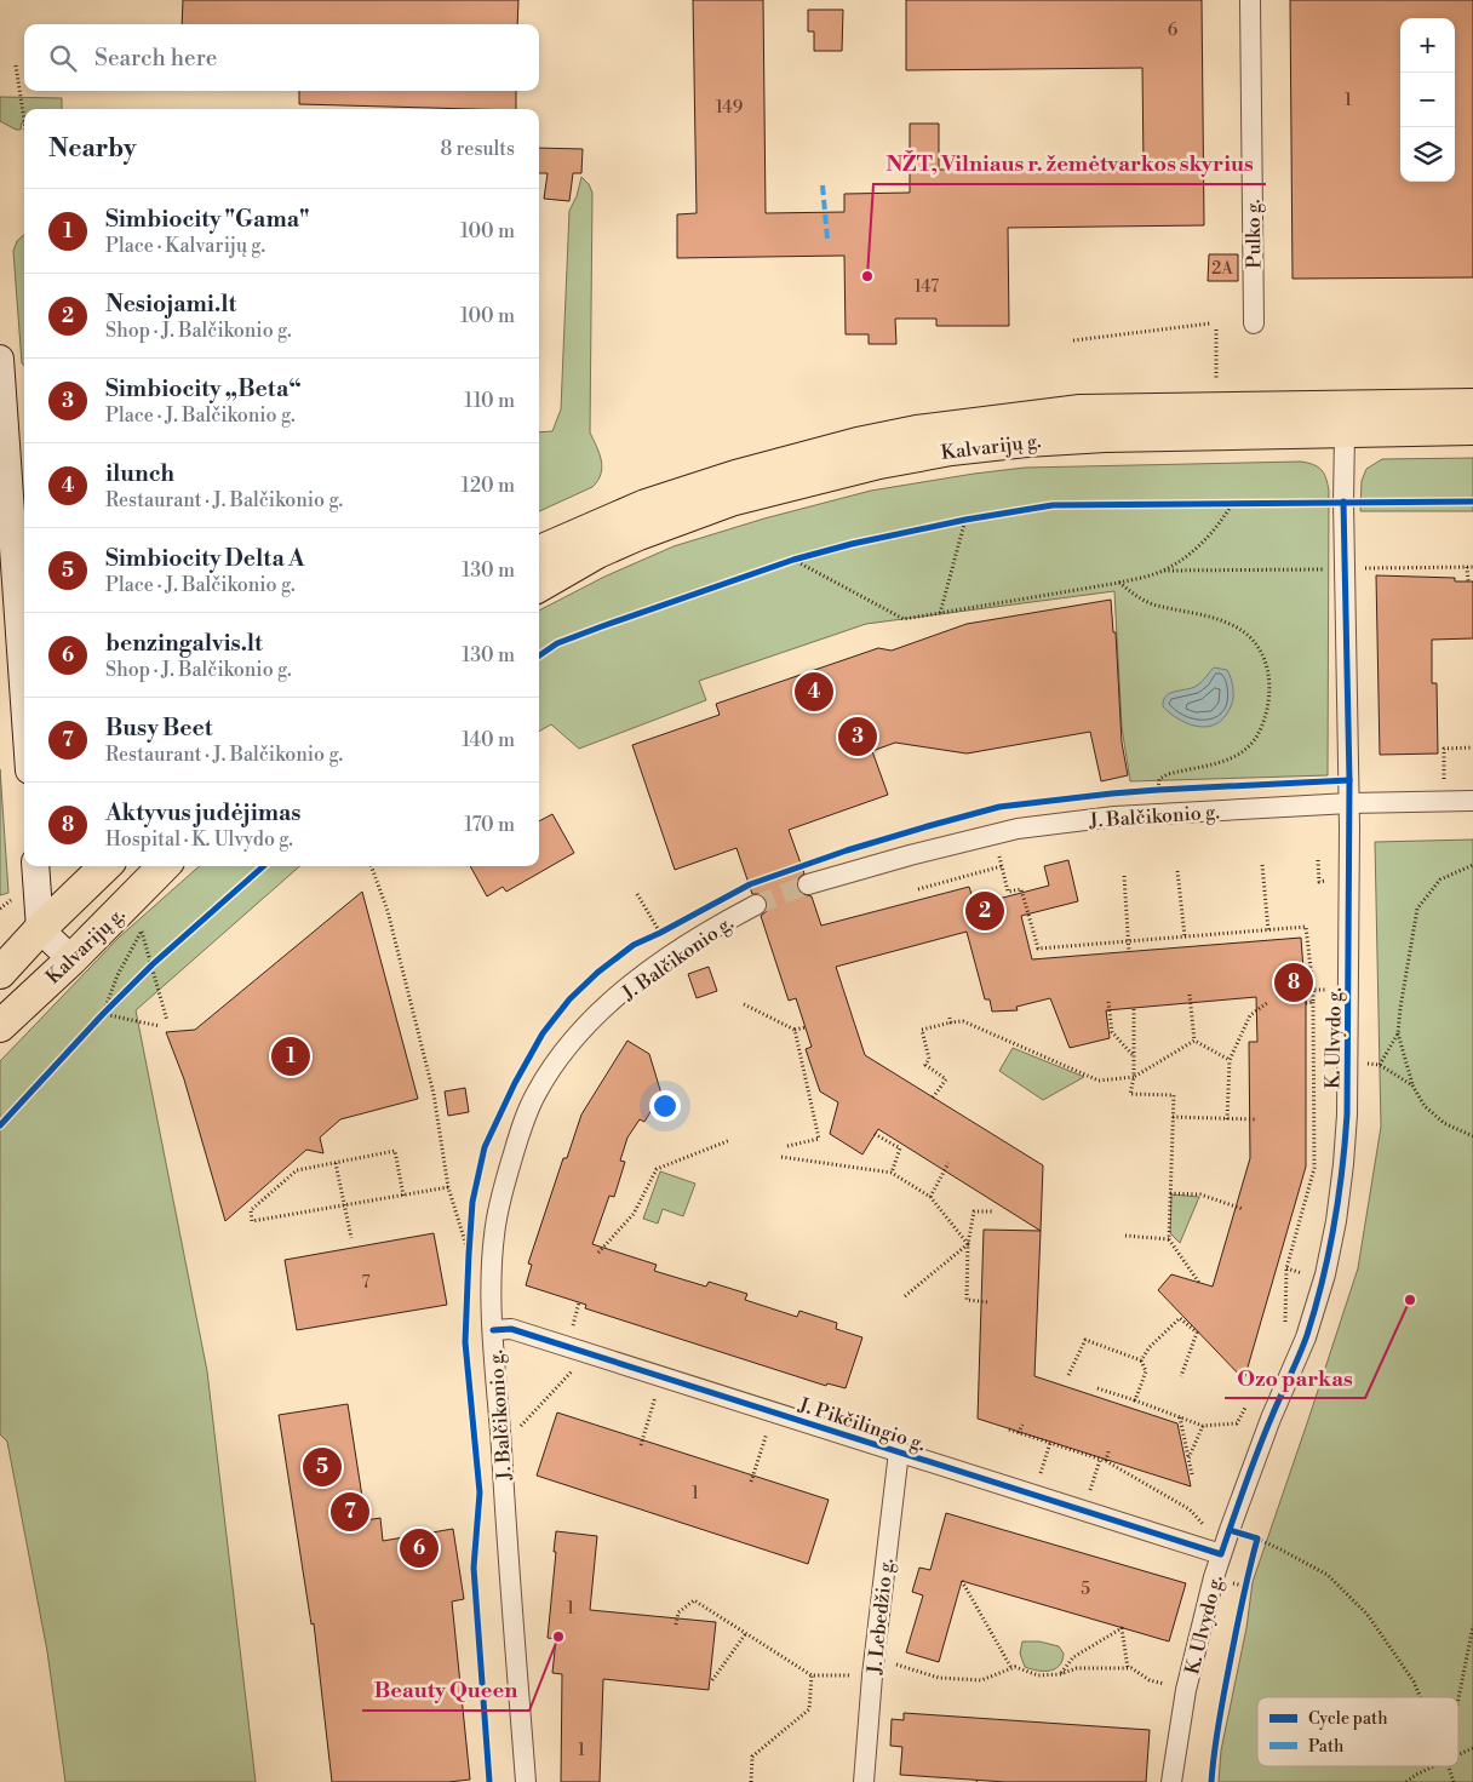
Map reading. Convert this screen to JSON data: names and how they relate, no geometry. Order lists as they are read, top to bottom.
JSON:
{
  "streets": {
    "main road": ["Kalvarijų g."],
    "street": [
      "Pulko g.",
      "J. Balčikonio g.",
      "K. Ulvydo g.",
      "J. Pikčilingio g.",
      "J. Lebedžio g."
    ]
  },
  "crossings": [
    ["Kalvarijų g.", "K. Ulvydo g."],
    ["J. Balčikonio g.", "K. Ulvydo g."],
    ["J. Balčikonio g.", "J. Pikčilingio g."],
    ["K. Ulvydo g.", "J. Pikčilingio g."],
    ["J. Pikčilingio g.", "J. Lebedžio g."]
  ],
  "places": ["NŽT, Vilniaus r. žemėtvarkos skyrius", "Ozo parkas", "Beauty Queen"],
  "house_numbers": [
    "6",
    "1",
    "149",
    "2A",
    "147",
    "7",
    "1",
    "5",
    "1",
    "1"
  ],
  "legend": ["Cycle path", "Path"],
  "page": {
    "map_buttons": ["+", "−"],
    "search": "Search here",
    "heading": ["Nearby", "8 results"],
    "list": [
      {
        "mark": "1",
        "name": "Simbiocity \"Gama\"",
        "note": "Place · Kalvarijų g.",
        "value": "100 m"
      },
      {
        "mark": "2",
        "name": "Nesiojami.lt",
        "note": "Shop · J. Balčikonio g.",
        "value": "100 m"
      },
      {
        "mark": "3",
        "name": "Simbiocity „Beta“",
        "note": "Place · J. Balčikonio g.",
        "value": "110 m"
      },
      {
        "mark": "4",
        "name": "ilunch",
        "note": "Restaurant · J. Balčikonio g.",
        "value": "120 m"
      },
      {
        "mark": "5",
        "name": "Simbiocity Delta A",
        "note": "Place · J. Balčikonio g.",
        "value": "130 m"
      },
      {
        "mark": "6",
        "name": "benzingalvis.lt",
        "note": "Shop · J. Balčikonio g.",
        "value": "130 m"
      },
      {
        "mark": "7",
        "name": "Busy Beet",
        "note": "Restaurant · J. Balčikonio g.",
        "value": "140 m"
      },
      {
        "mark": "8",
        "name": "Aktyvus judėjimas",
        "note": "Hospital · K. Ulvydo g.",
        "value": "170 m"
      }
    ],
    "pins": [
      "4",
      "3",
      "2",
      "8",
      "1",
      "5",
      "7",
      "6"
    ]
  }
}
